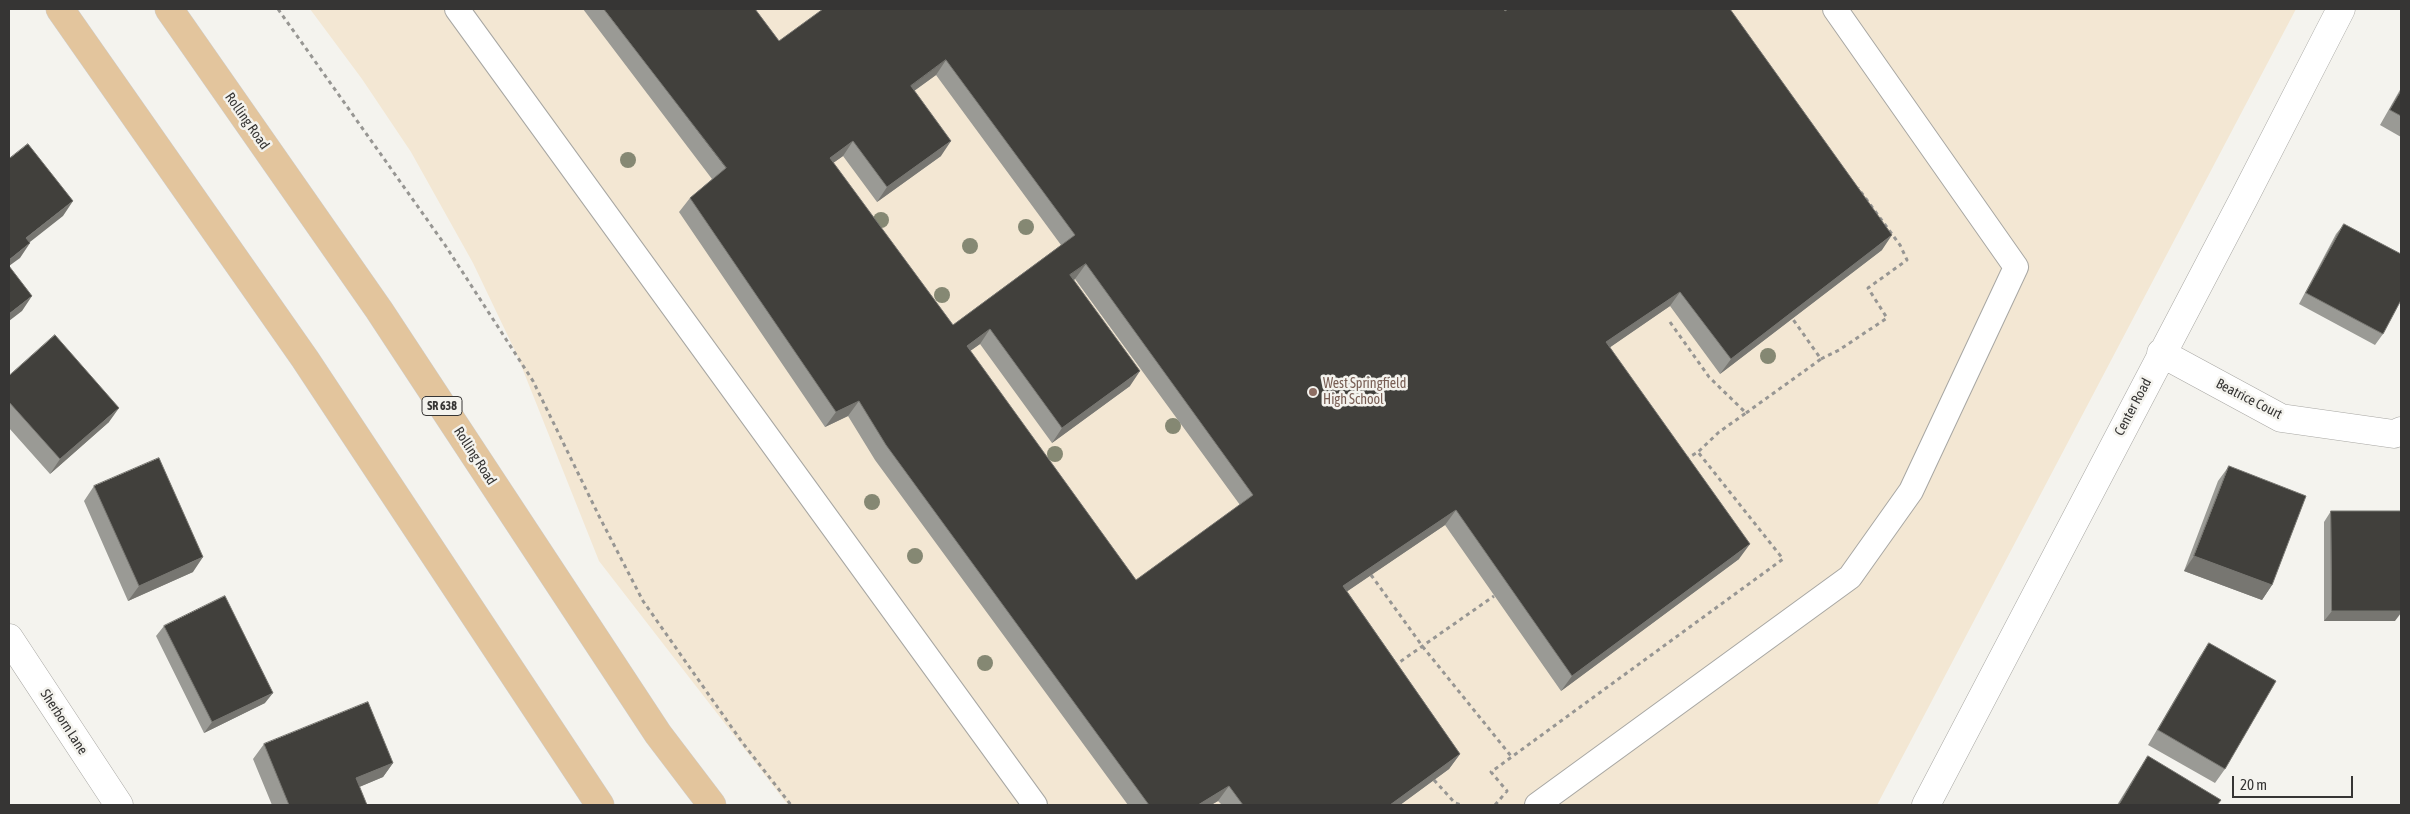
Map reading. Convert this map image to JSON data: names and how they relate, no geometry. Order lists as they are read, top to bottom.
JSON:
{
  "streets": {
    "main road": ["Rolling Road", "SR 638"],
    "street": ["Beatrice Court", "Center Road", "Sherborn Lane"]
  },
  "crossings": [
    ["Beatrice Court", "Center Road"]
  ],
  "places": ["West Springfield High School"],
  "scale_bar": "20 m"
}
